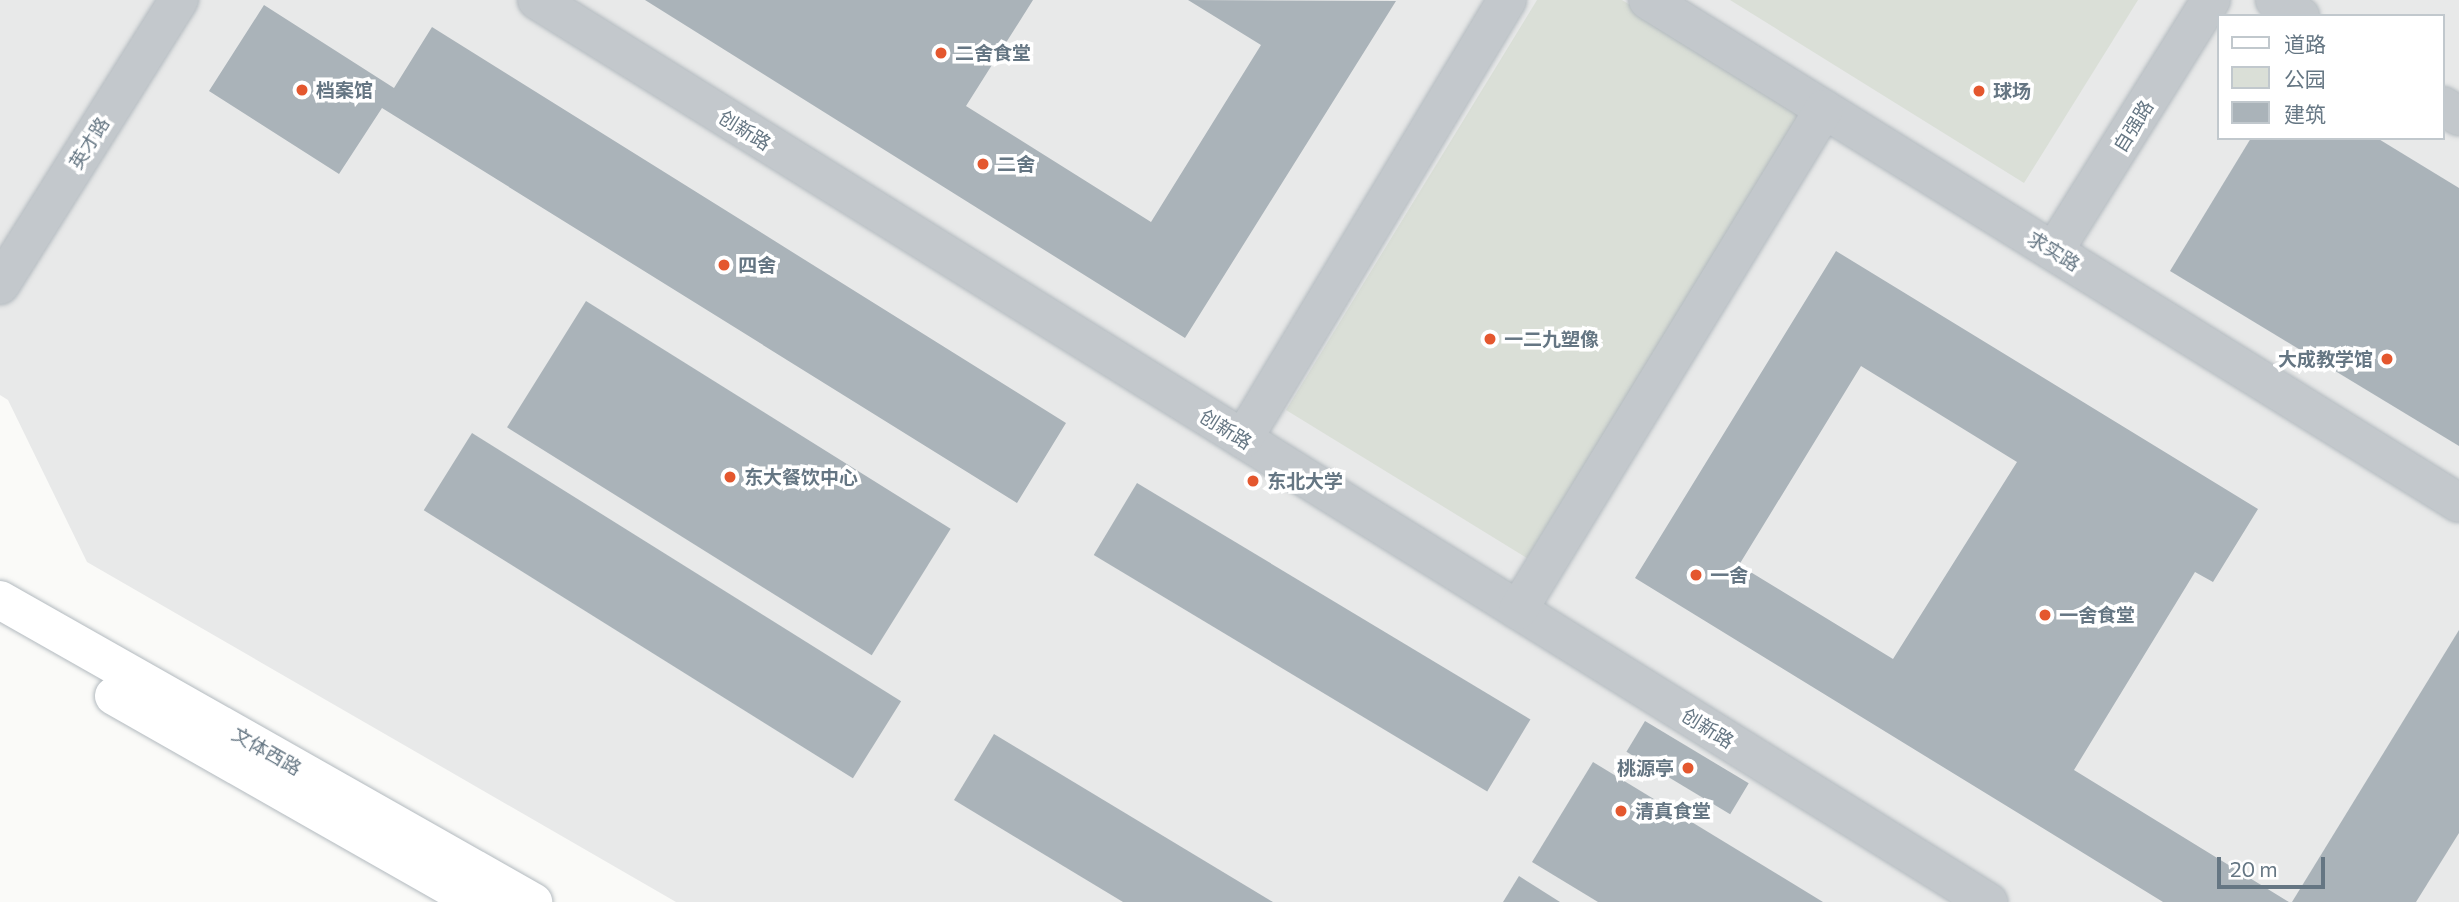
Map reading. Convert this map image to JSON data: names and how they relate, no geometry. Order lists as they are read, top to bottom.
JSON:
{
  "streets": {
    "street": [
      "自强路",
      "创新路",
      "英才路",
      "求实路",
      "文体西路"
    ]
  },
  "crossings": [
    ["自强路", "求实路"]
  ],
  "places": [
    "二舍食堂",
    "档案馆",
    "球场",
    "二舍",
    "四舍",
    "一二九塑像",
    "大成教学馆",
    "东大餐饮中心",
    "东北大学",
    "一舍",
    "一舍食堂",
    "桃源亭",
    "清真食堂"
  ],
  "legend": ["道路", "公园", "建筑"],
  "scale_bar": "20 m"
}
